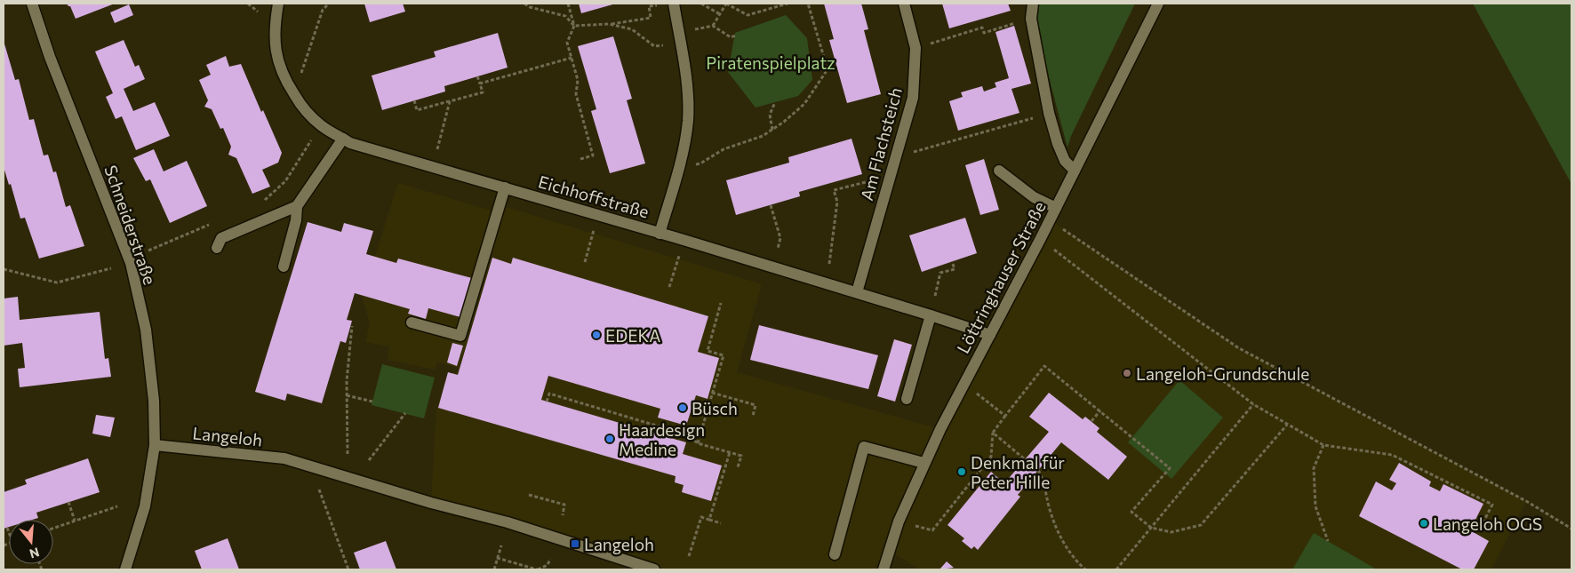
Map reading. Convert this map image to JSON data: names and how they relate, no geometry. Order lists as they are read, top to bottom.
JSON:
{
  "streets": {
    "street": [
      "Am Flachsteich",
      "Eichhoffstraße",
      "Schneiderstraße",
      "Löttringhauser Straße",
      "Langeloh"
    ]
  },
  "crossings": [
    ["Am Flachsteich", "Eichhoffstraße"],
    ["Eichhoffstraße", "Löttringhauser Straße"],
    ["Schneiderstraße", "Langeloh"]
  ],
  "parks": ["Piratenspielplatz"],
  "places": {
    "other": [
      "EDEKA",
      "Langeloh-Grundschule",
      "Büsch",
      "Haardesign Medine",
      "Denkmal für Peter Hille",
      "Langeloh OGS"
    ],
    "transit": ["Langeloh"]
  },
  "north": "bottom"
}
